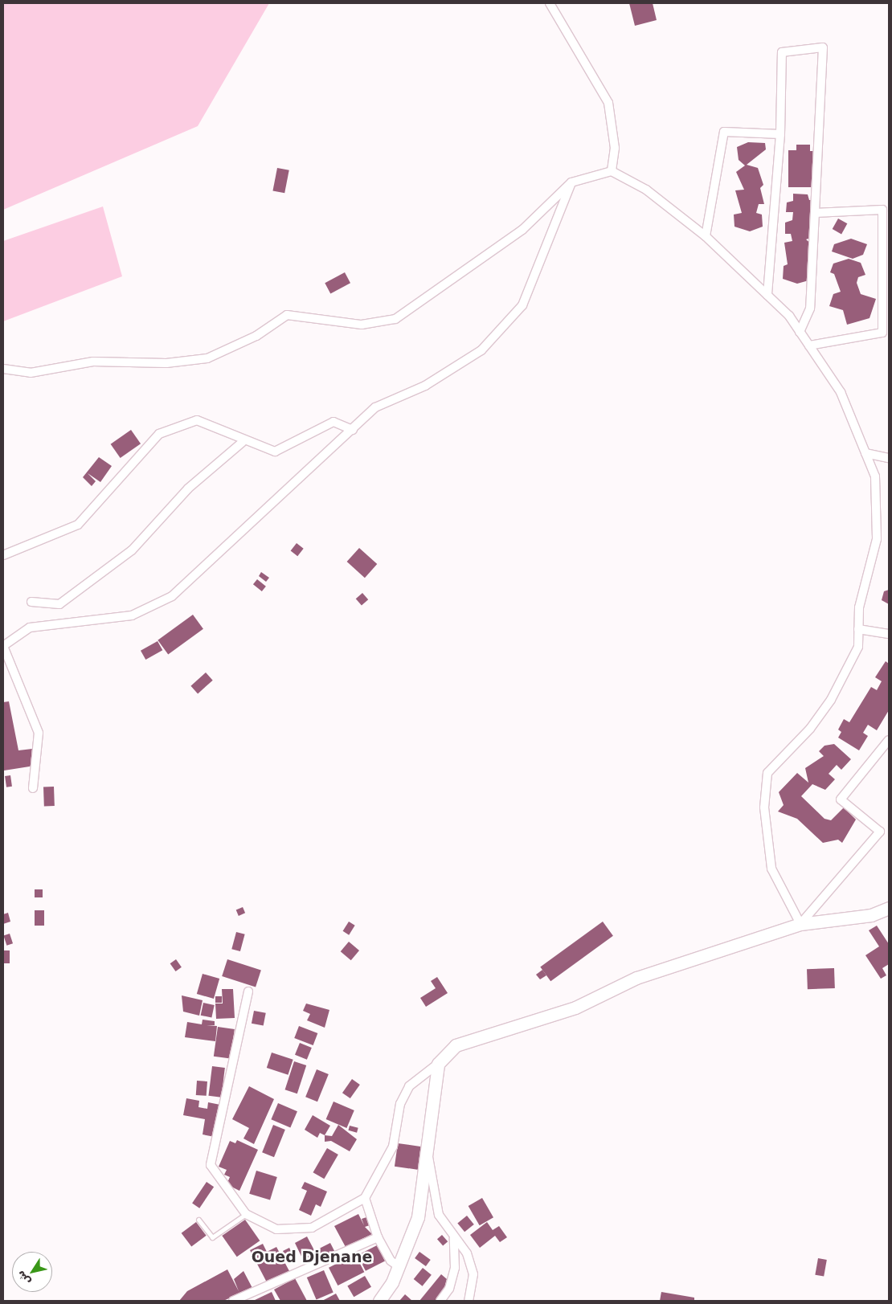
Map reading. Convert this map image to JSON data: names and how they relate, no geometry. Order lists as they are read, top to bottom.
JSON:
{
  "districts": ["Oued Djenane"],
  "north": "bottom left"
}
